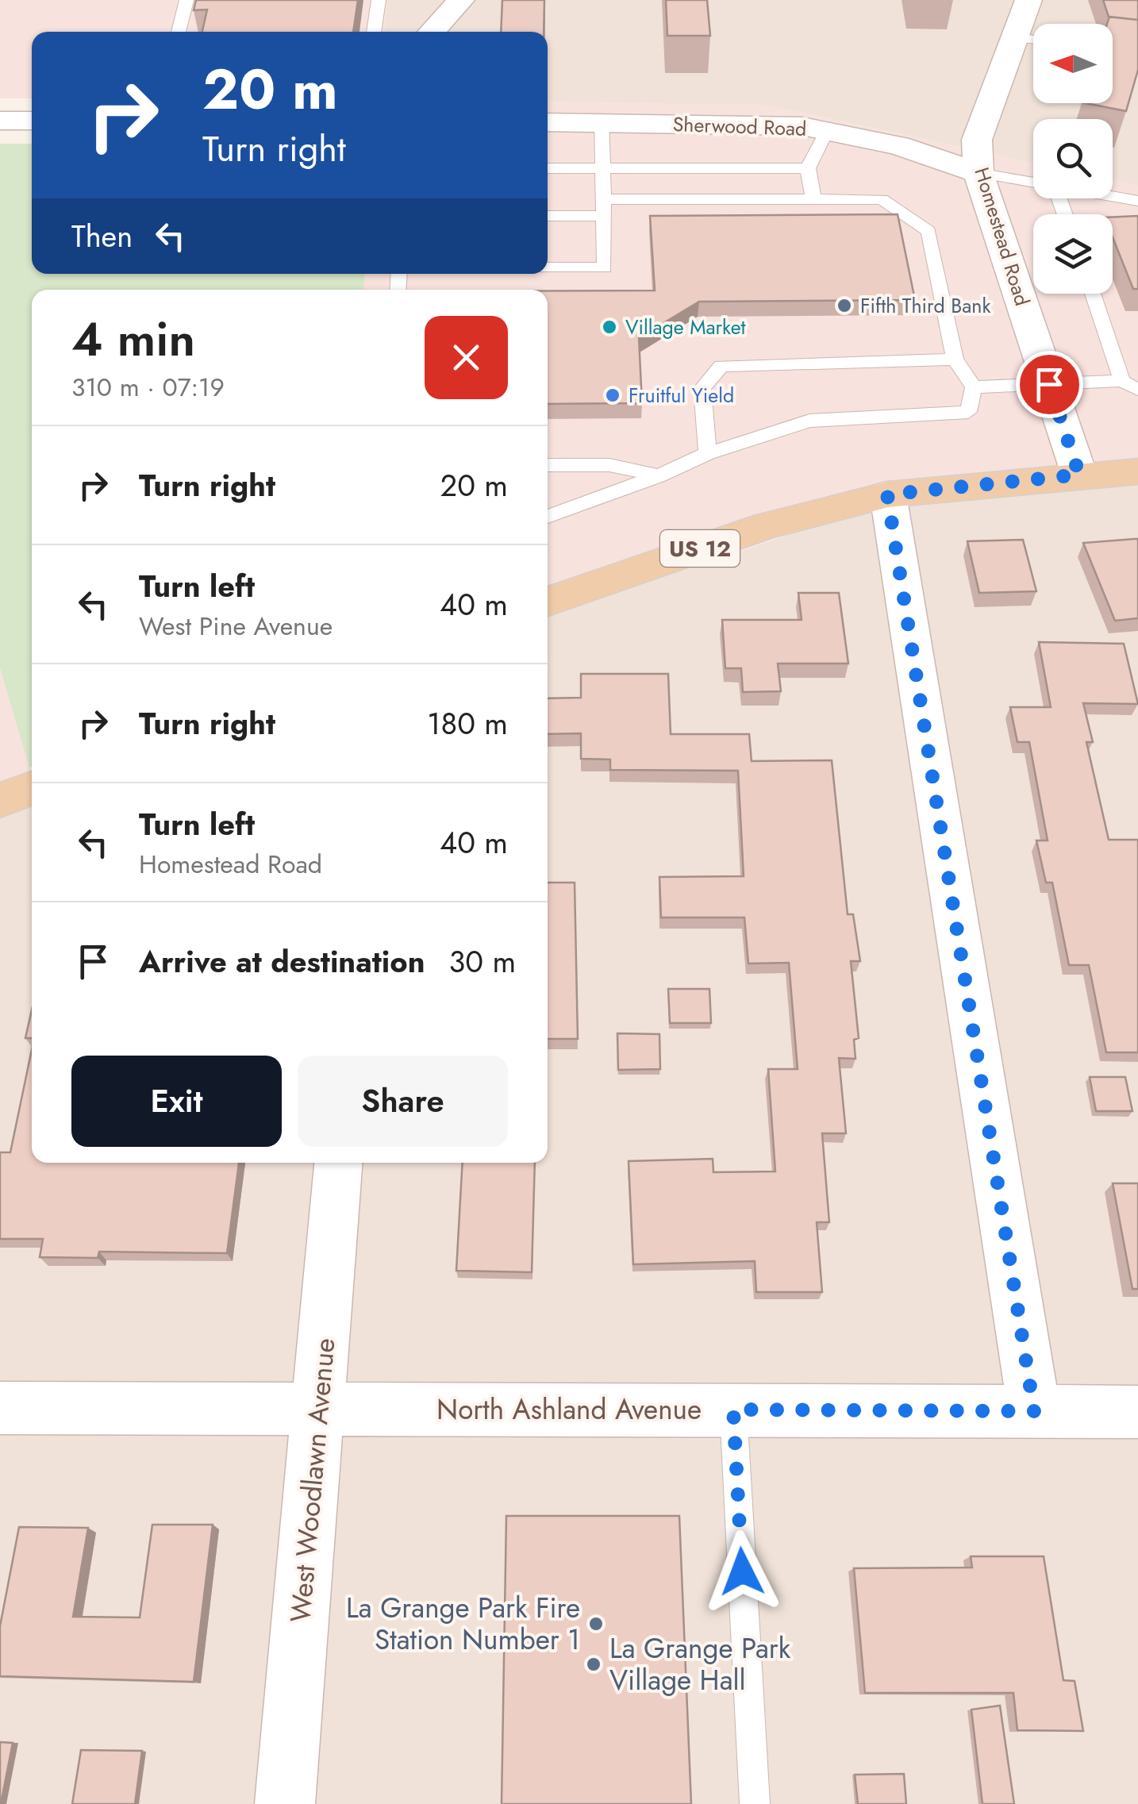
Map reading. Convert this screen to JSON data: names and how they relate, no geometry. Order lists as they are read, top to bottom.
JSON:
{
  "streets": {
    "main road": ["US 12"],
    "street": [
      "Sherwood Road",
      "Homestead Road",
      "North Ashland Avenue",
      "West Woodlawn Avenue"
    ]
  },
  "crossings": [
    ["Sherwood Road", "Homestead Road"],
    ["Homestead Road", "US 12"],
    ["North Ashland Avenue", "West Woodlawn Avenue"]
  ],
  "places": [
    "Fifth Third Bank",
    "Village Market",
    "Fruitful Yield",
    "La Grange Park Fire Station Number 1",
    "La Grange Park Village Hall"
  ],
  "north": "left",
  "page": {
    "turn": ["20 m", "Turn right"],
    "then": "Then",
    "heading": ["4 min", "310 m · 07:19"],
    "list": [
      {
        "name": "Turn right",
        "value": "20 m"
      },
      {
        "name": "Turn left",
        "note": "West Pine Avenue",
        "value": "40 m"
      },
      {
        "name": "Turn right",
        "value": "180 m"
      },
      {
        "name": "Turn left",
        "note": "Homestead Road",
        "value": "40 m"
      },
      {
        "name": "Arrive at destination",
        "value": "30 m"
      }
    ],
    "buttons": ["Exit", "Share"]
  }
}
